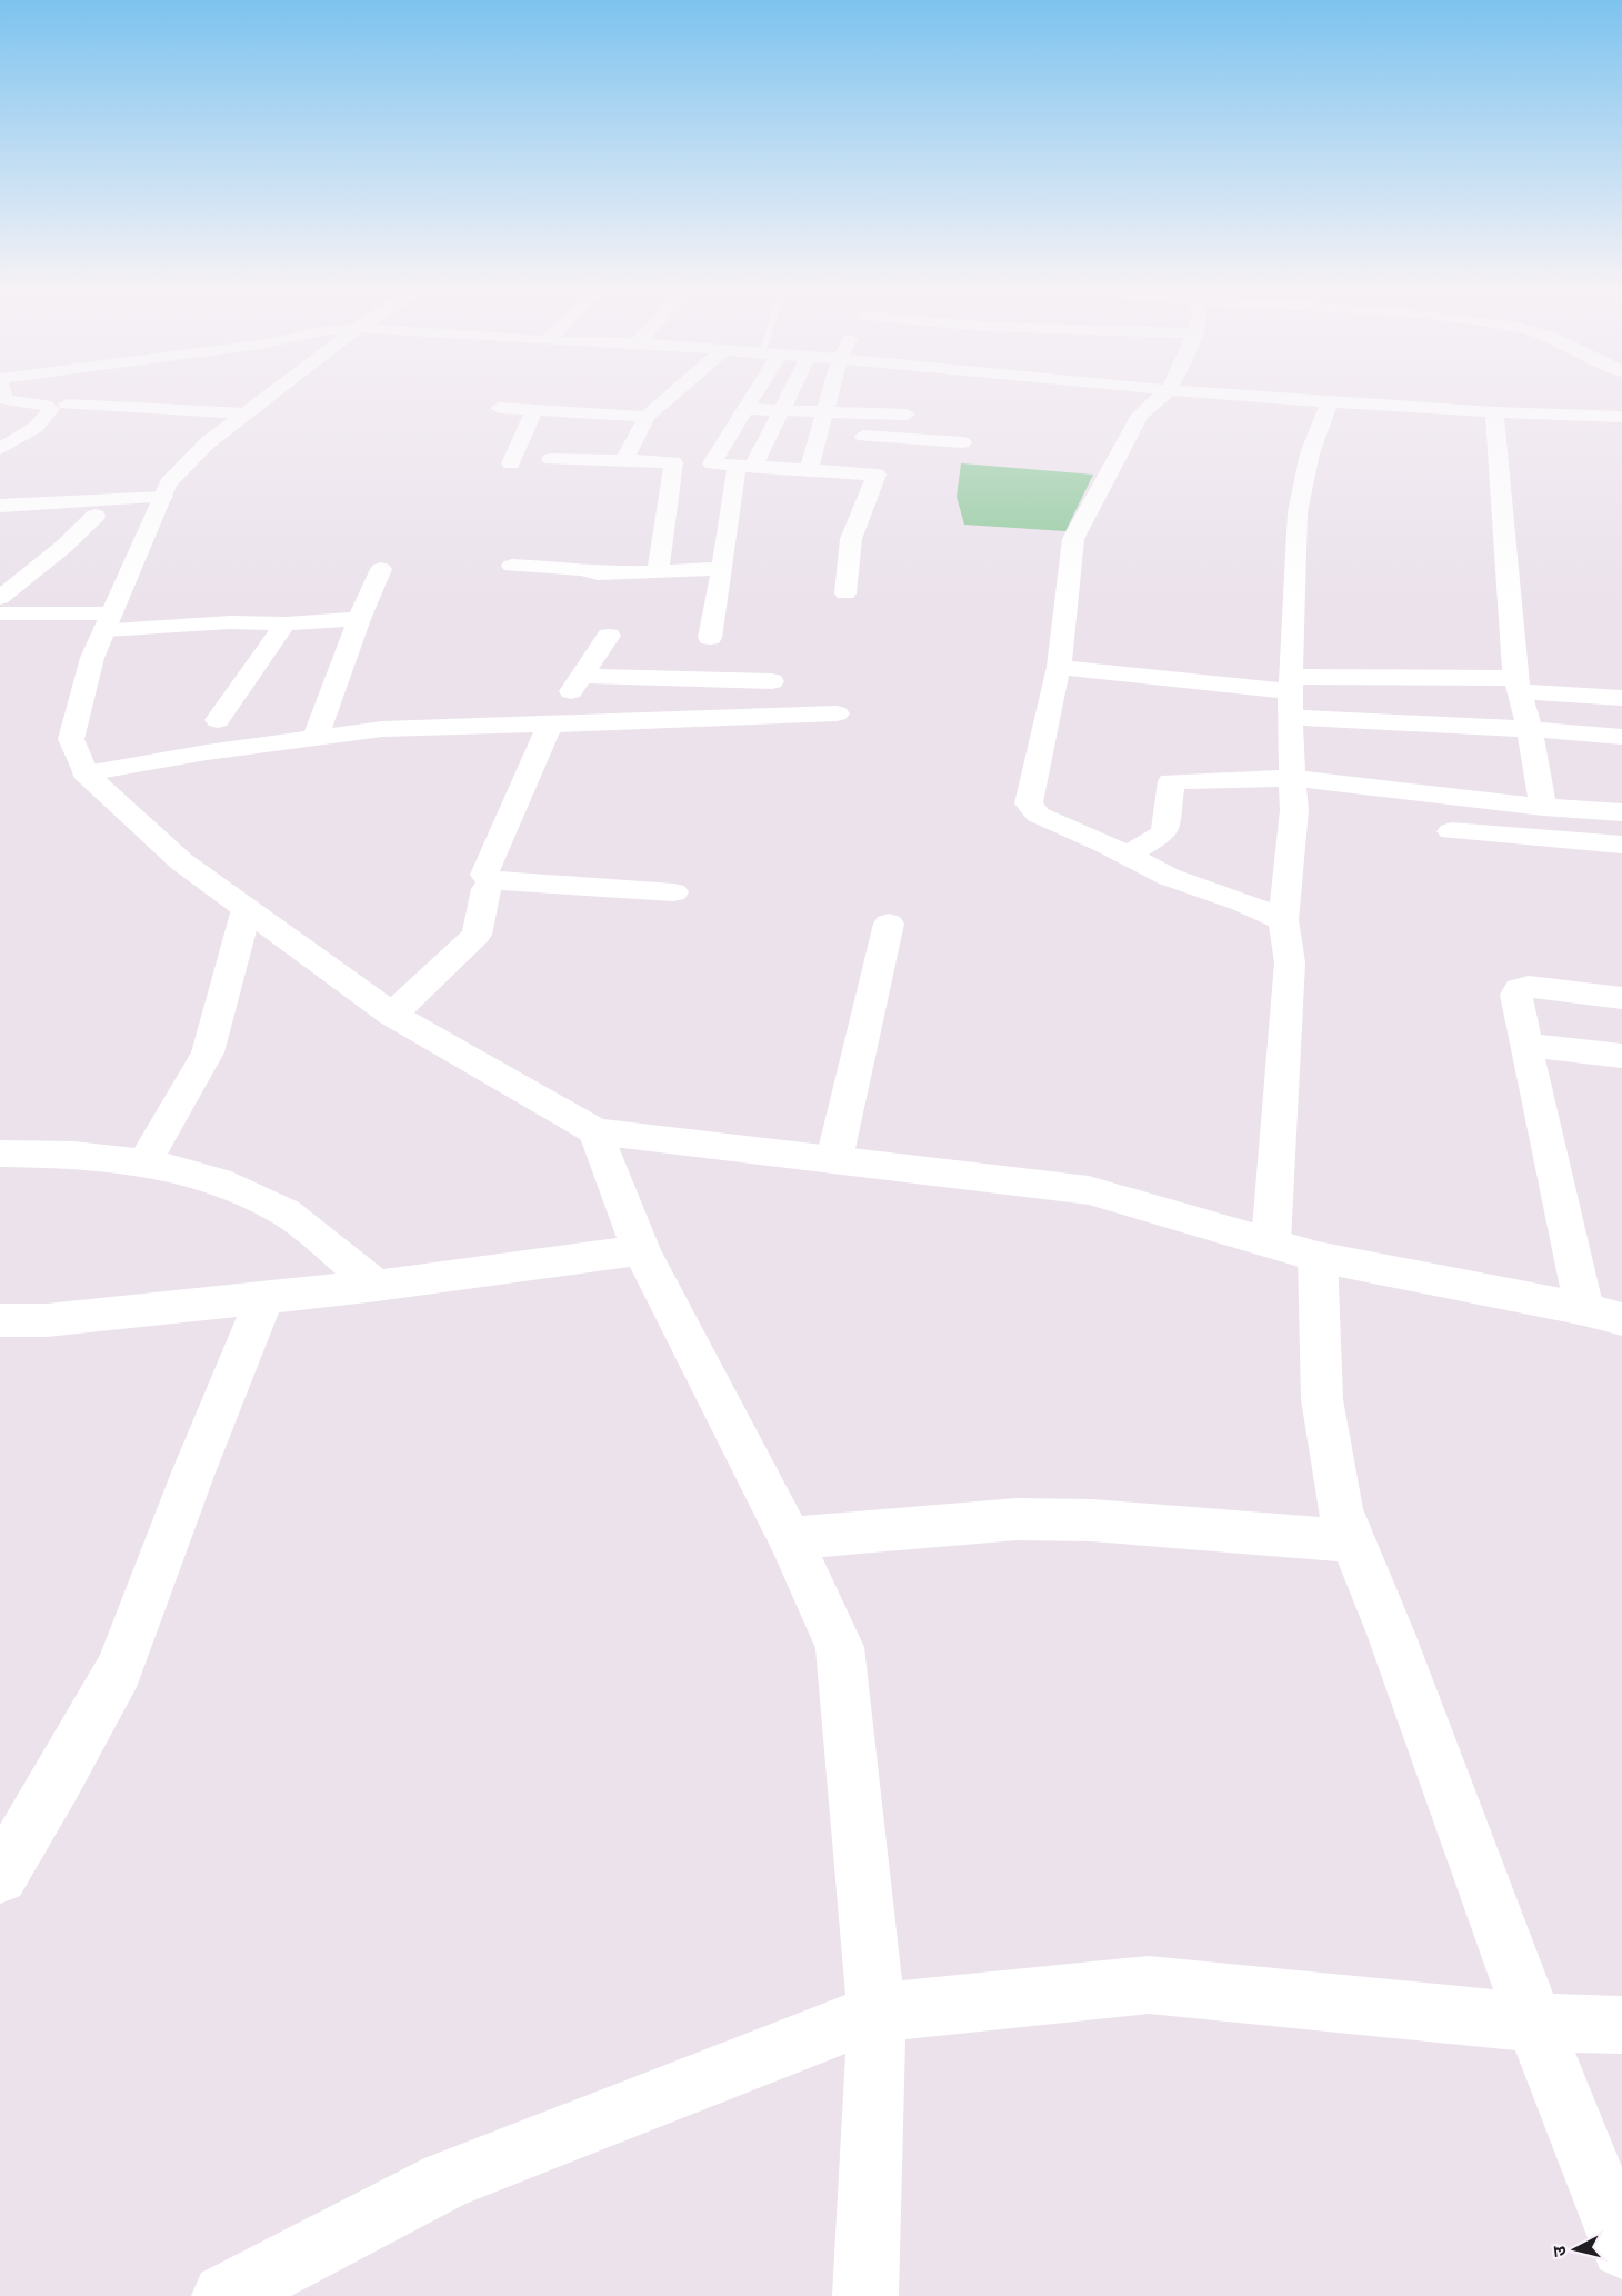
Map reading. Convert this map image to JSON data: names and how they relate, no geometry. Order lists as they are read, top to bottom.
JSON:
{
  "north": "left"
}
